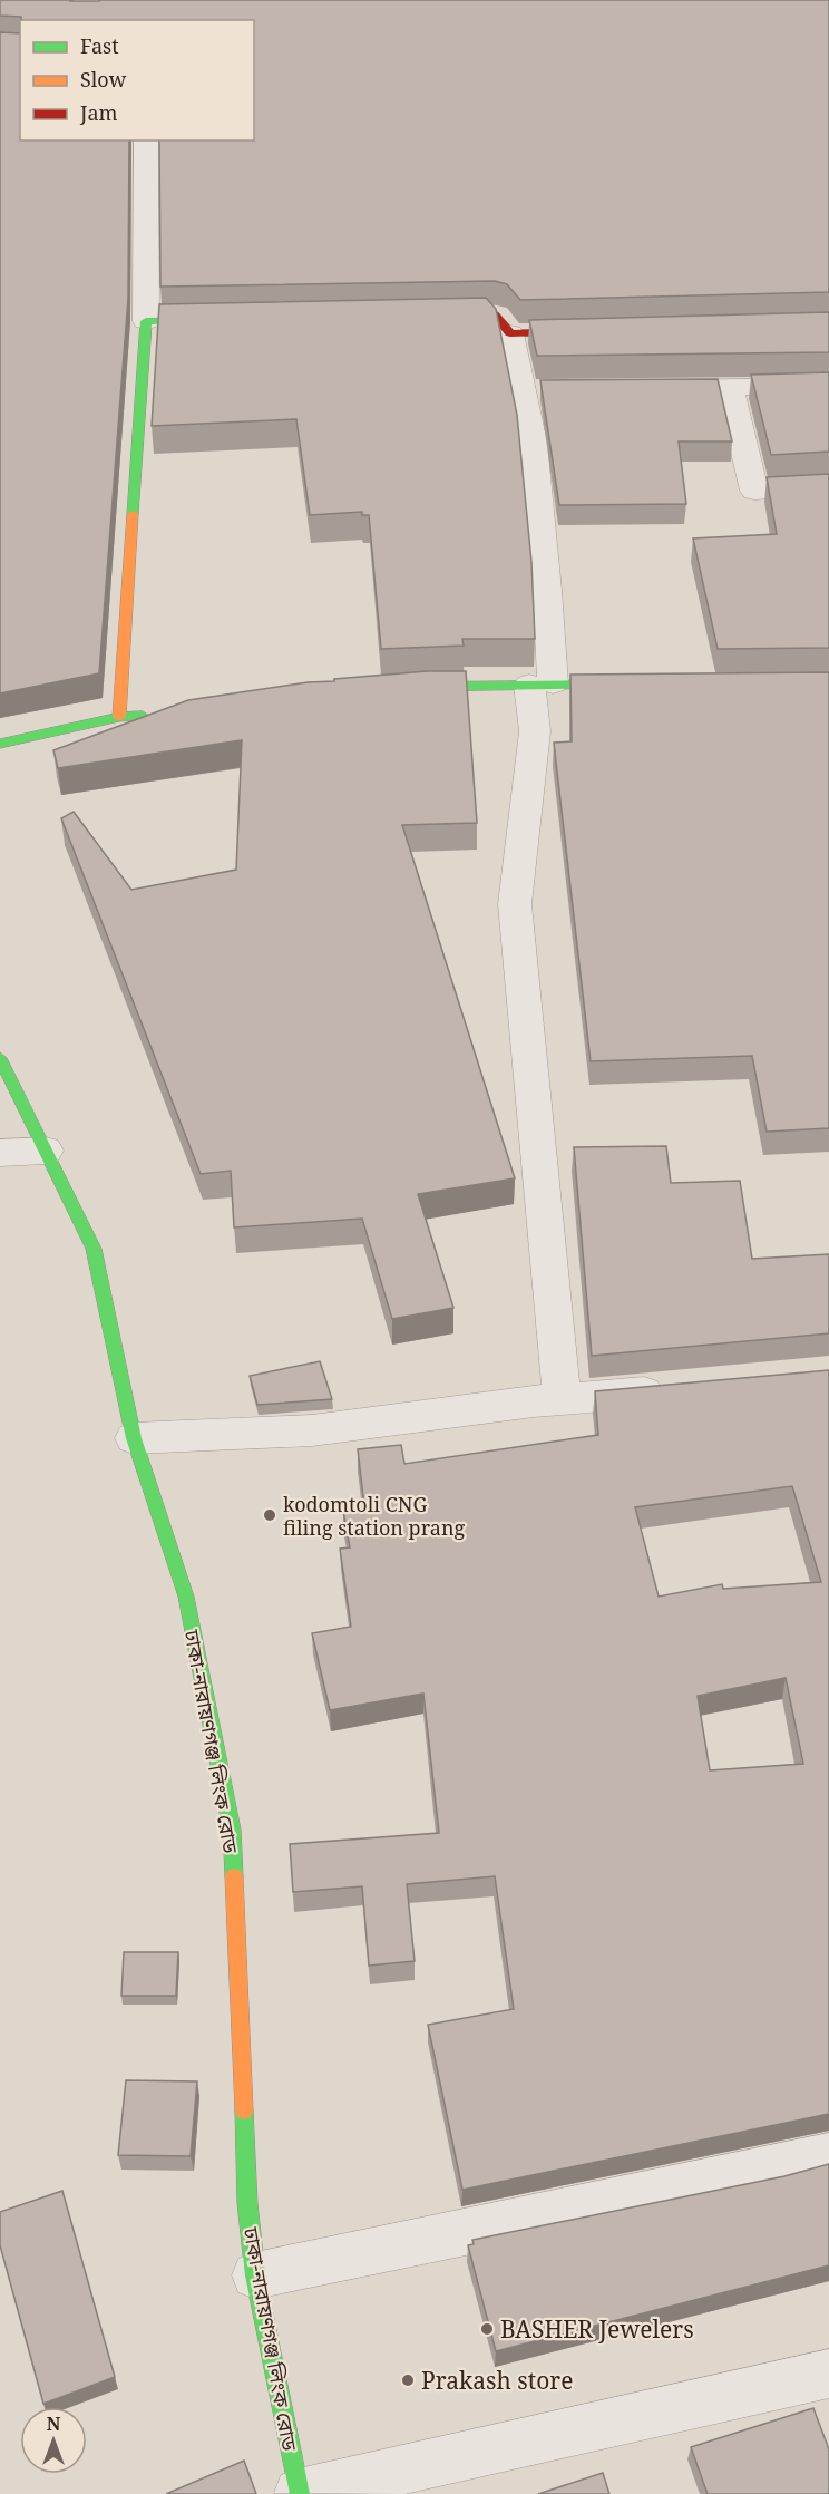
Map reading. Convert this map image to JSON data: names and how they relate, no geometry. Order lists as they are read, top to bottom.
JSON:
{
  "streets": {
    "main road": ["ঢাকা-নারায়ণগঞ্জ লিংক রোড"]
  },
  "places": ["kodomtoli CNG filing station prang", "BASHER Jewelers", "Prakash store"],
  "legend": ["Fast", "Slow", "Jam"],
  "north": "top"
}
